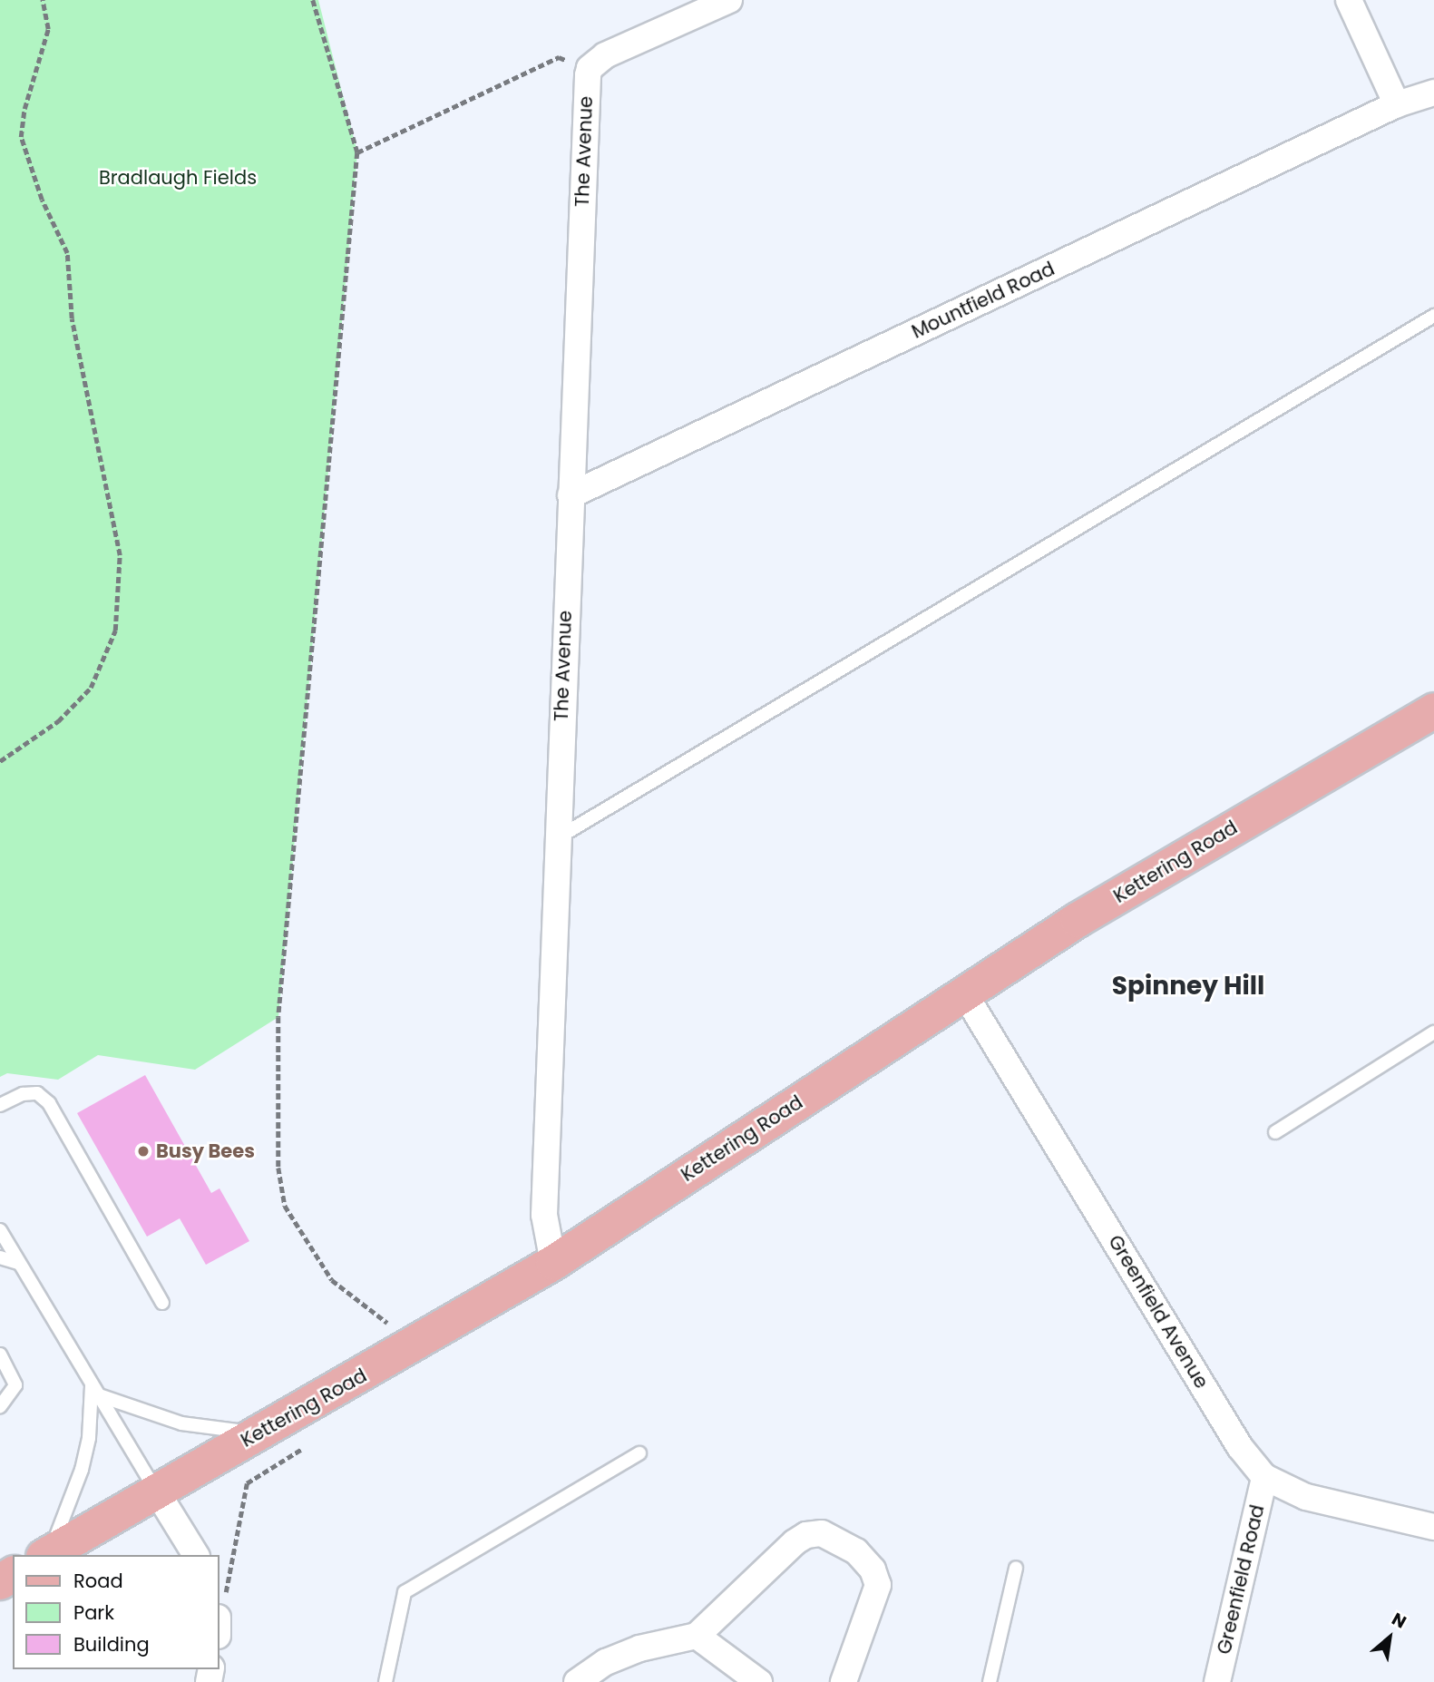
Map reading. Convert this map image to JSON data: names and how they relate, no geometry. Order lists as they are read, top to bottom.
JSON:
{
  "streets": {
    "main road": ["Kettering Road"],
    "street": [
      "The Avenue",
      "Mountfield Road",
      "Greenfield Avenue",
      "Greenfield Road"
    ]
  },
  "crossings": [
    ["The Avenue", "Mountfield Road"],
    ["The Avenue", "Kettering Road"],
    ["Kettering Road", "Greenfield Avenue"],
    ["Greenfield Avenue", "Greenfield Road"]
  ],
  "districts": ["Spinney Hill"],
  "parks": ["Bradlaugh Fields"],
  "places": ["Busy Bees"],
  "legend": ["Road", "Park", "Building"],
  "north": "top right"
}
